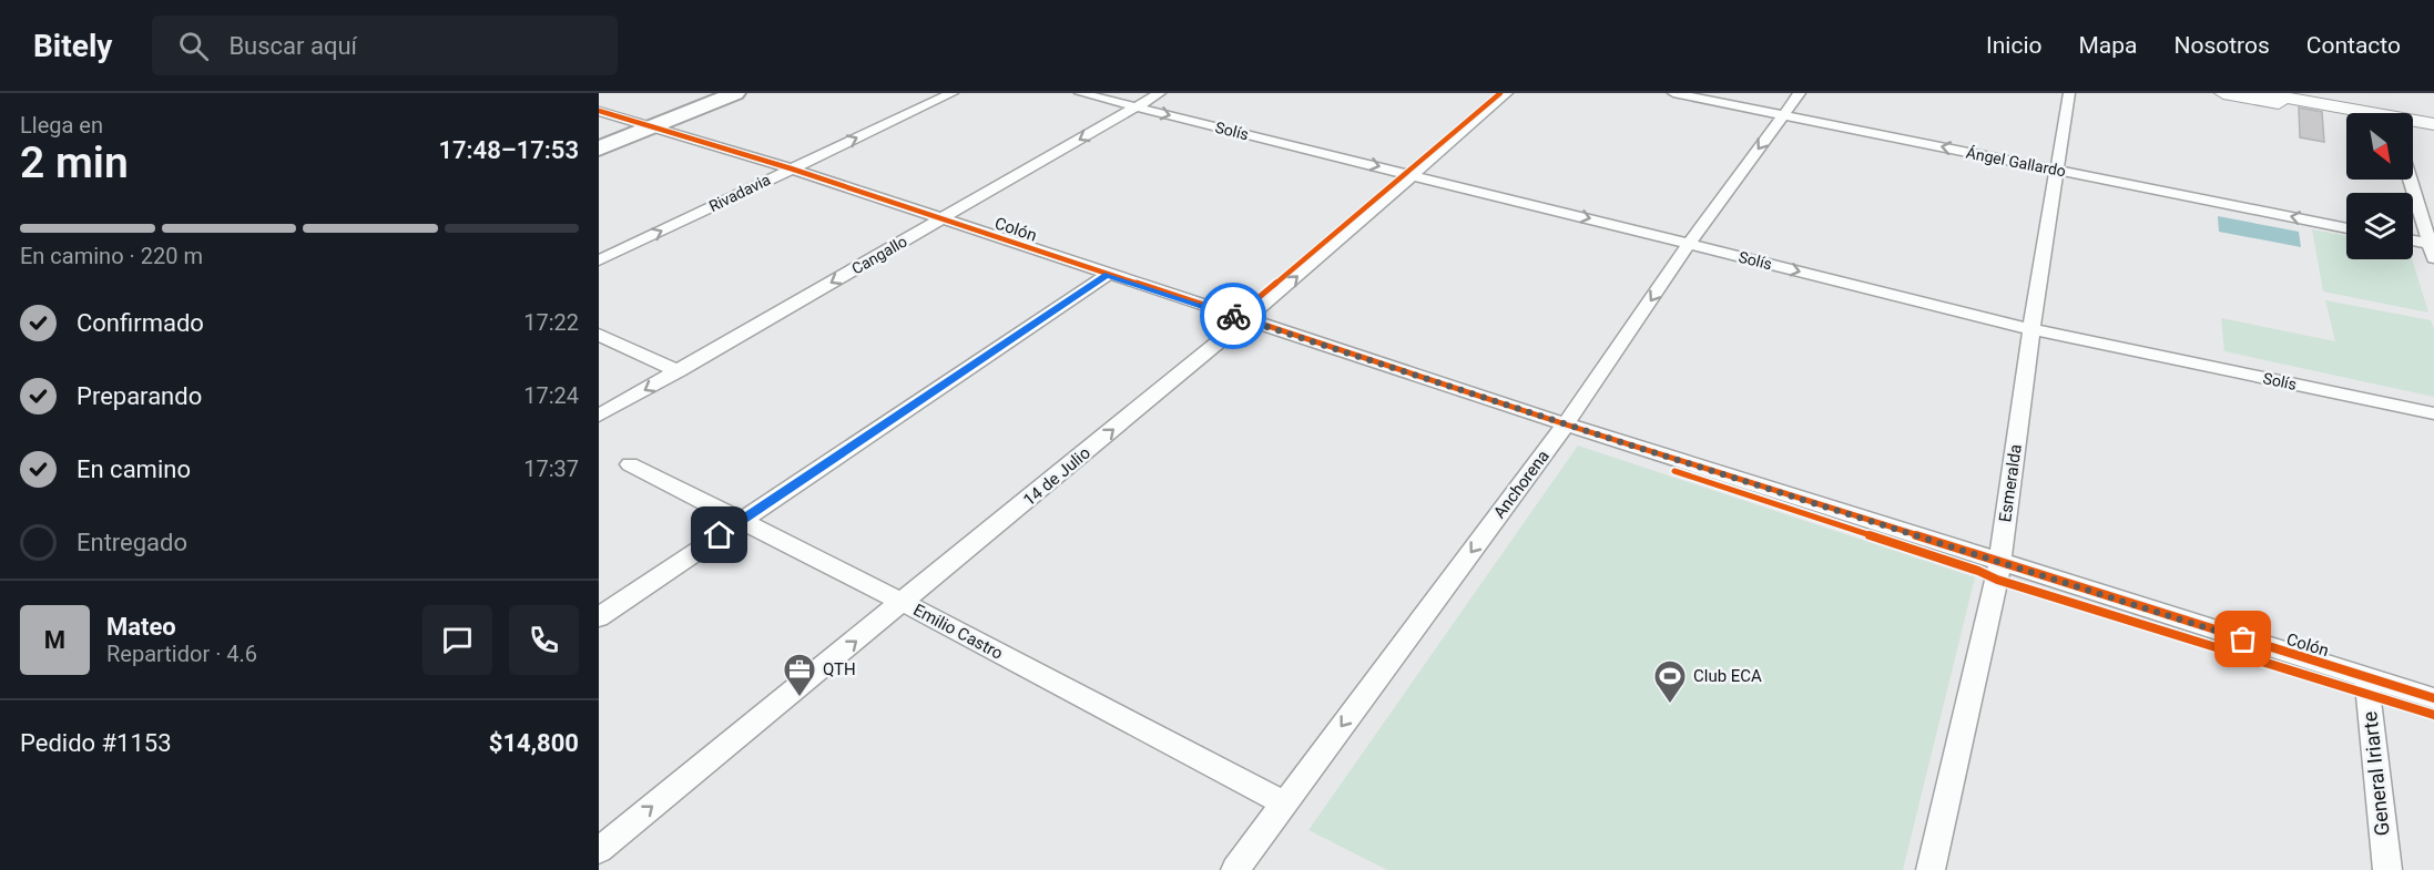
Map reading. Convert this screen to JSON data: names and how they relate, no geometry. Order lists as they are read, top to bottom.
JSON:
{
  "streets": {
    "street": [
      "Solís",
      "Ángel Gallardo",
      "Rivadavia",
      "Colón",
      "Cangallo",
      "14 de Julio",
      "Esmeralda",
      "Anchorena",
      "Emilio Castro",
      "General Iriarte"
    ]
  },
  "crossings": [
    ["Solís", "Cangallo"],
    ["Solís", "14 de Julio"],
    ["Solís", "Esmeralda"],
    ["Solís", "Anchorena"],
    ["Ángel Gallardo", "Esmeralda"],
    ["Ángel Gallardo", "Anchorena"],
    ["Rivadavia", "Colón"],
    ["Colón", "Cangallo"],
    ["Colón", "14 de Julio"],
    ["Colón", "Esmeralda"],
    ["Colón", "Anchorena"],
    ["Colón", "General Iriarte"],
    ["14 de Julio", "Emilio Castro"],
    ["Anchorena", "Emilio Castro"]
  ],
  "one_way": [
    "Solís",
    "Ángel Gallardo",
    "Rivadavia",
    "Anchorena"
  ],
  "places": {
    "office": ["QTH"],
    "sports": ["Club ECA"]
  },
  "north": "bottom right",
  "page": {
    "header": "Bitely",
    "search": "Buscar aquí",
    "nav": [
      "Inicio",
      "Mapa",
      "Nosotros",
      "Contacto"
    ],
    "heading": ["2 min", "Llega en", "17:48–17:53"],
    "panel": [
      "Mateo",
      "Repartidor · 4.6",
      "Pedido #1153",
      "$14,800"
    ],
    "bar": "En camino · 220 m",
    "list": [
      ["Confirmado", "17:22"],
      ["Preparando", "17:24"],
      ["En camino", "17:37"],
      "Entregado"
    ],
    "round": "M"
  }
}
